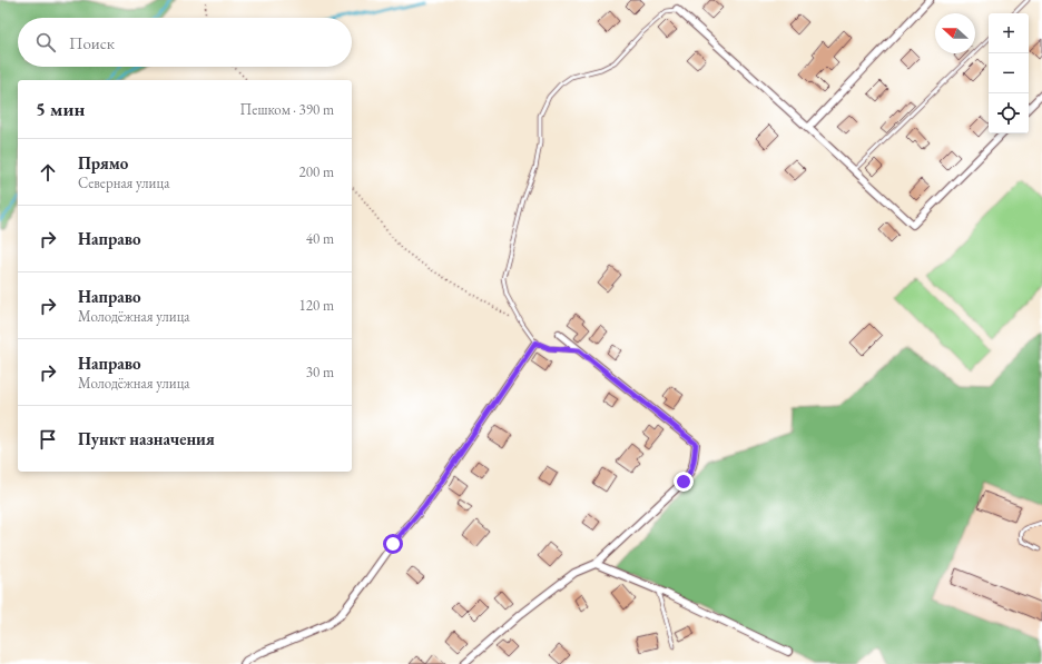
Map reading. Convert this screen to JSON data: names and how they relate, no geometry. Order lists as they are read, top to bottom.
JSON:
{
  "north": "left",
  "page": {
    "map_buttons": ["+", "−"],
    "search": "Поиск",
    "heading": ["5 мин", "Пешком · 390 m"],
    "list": [
      ["Прямо", "Северная улица", "200 m"],
      ["Направо", "40 m"],
      ["Направо", "Молодёжная улица", "120 m"],
      ["Направо", "Молодёжная улица", "30 m"],
      "Пункт назначения"
    ]
  }
}
